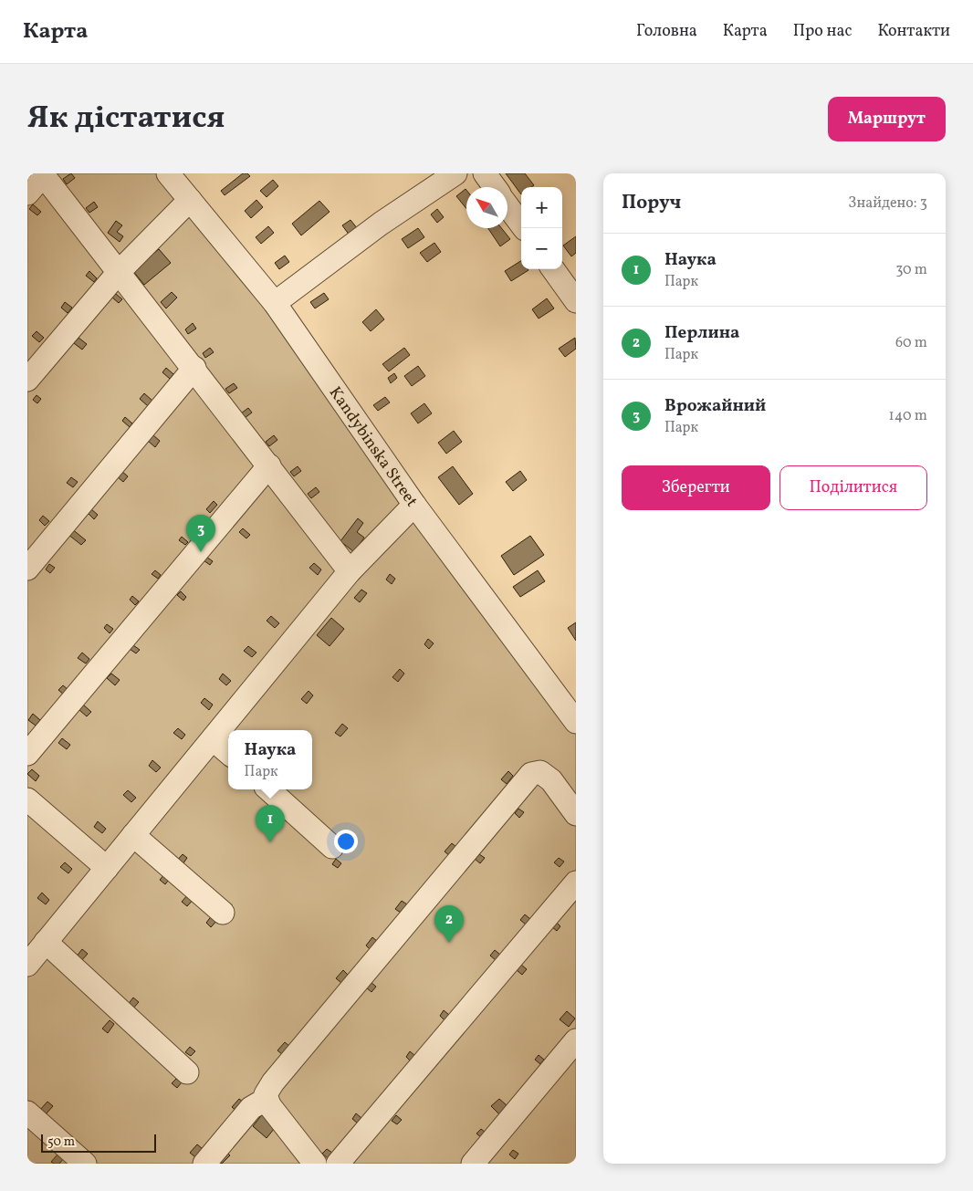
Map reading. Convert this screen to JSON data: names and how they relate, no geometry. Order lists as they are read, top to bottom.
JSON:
{
  "streets": {
    "street": ["Kandybinska Street"]
  },
  "scale_bar": "50 m",
  "north": "top left",
  "page": {
    "header": "Карта",
    "nav": [
      "Головна",
      "Карта",
      "Про нас",
      "Контакти"
    ],
    "title": "Як дістатися",
    "buttons": [
      "Маршрут",
      ["Зберегти", "Поділитися"]
    ],
    "heading": ["Поруч", "Знайдено: 3"],
    "map_buttons": ["+", "−"],
    "list": [
      {
        "mark": "1",
        "name": "Наука",
        "note": "Парк",
        "value": "30 m"
      },
      {
        "mark": "2",
        "name": "Перлина",
        "note": "Парк",
        "value": "60 m"
      },
      {
        "mark": "3",
        "name": "Врожайний",
        "note": "Парк",
        "value": "140 m"
      }
    ],
    "pins": ["3", "1", "2"],
    "popup": ["Наука", "Парк"],
    "scale": "50 m"
  }
}
